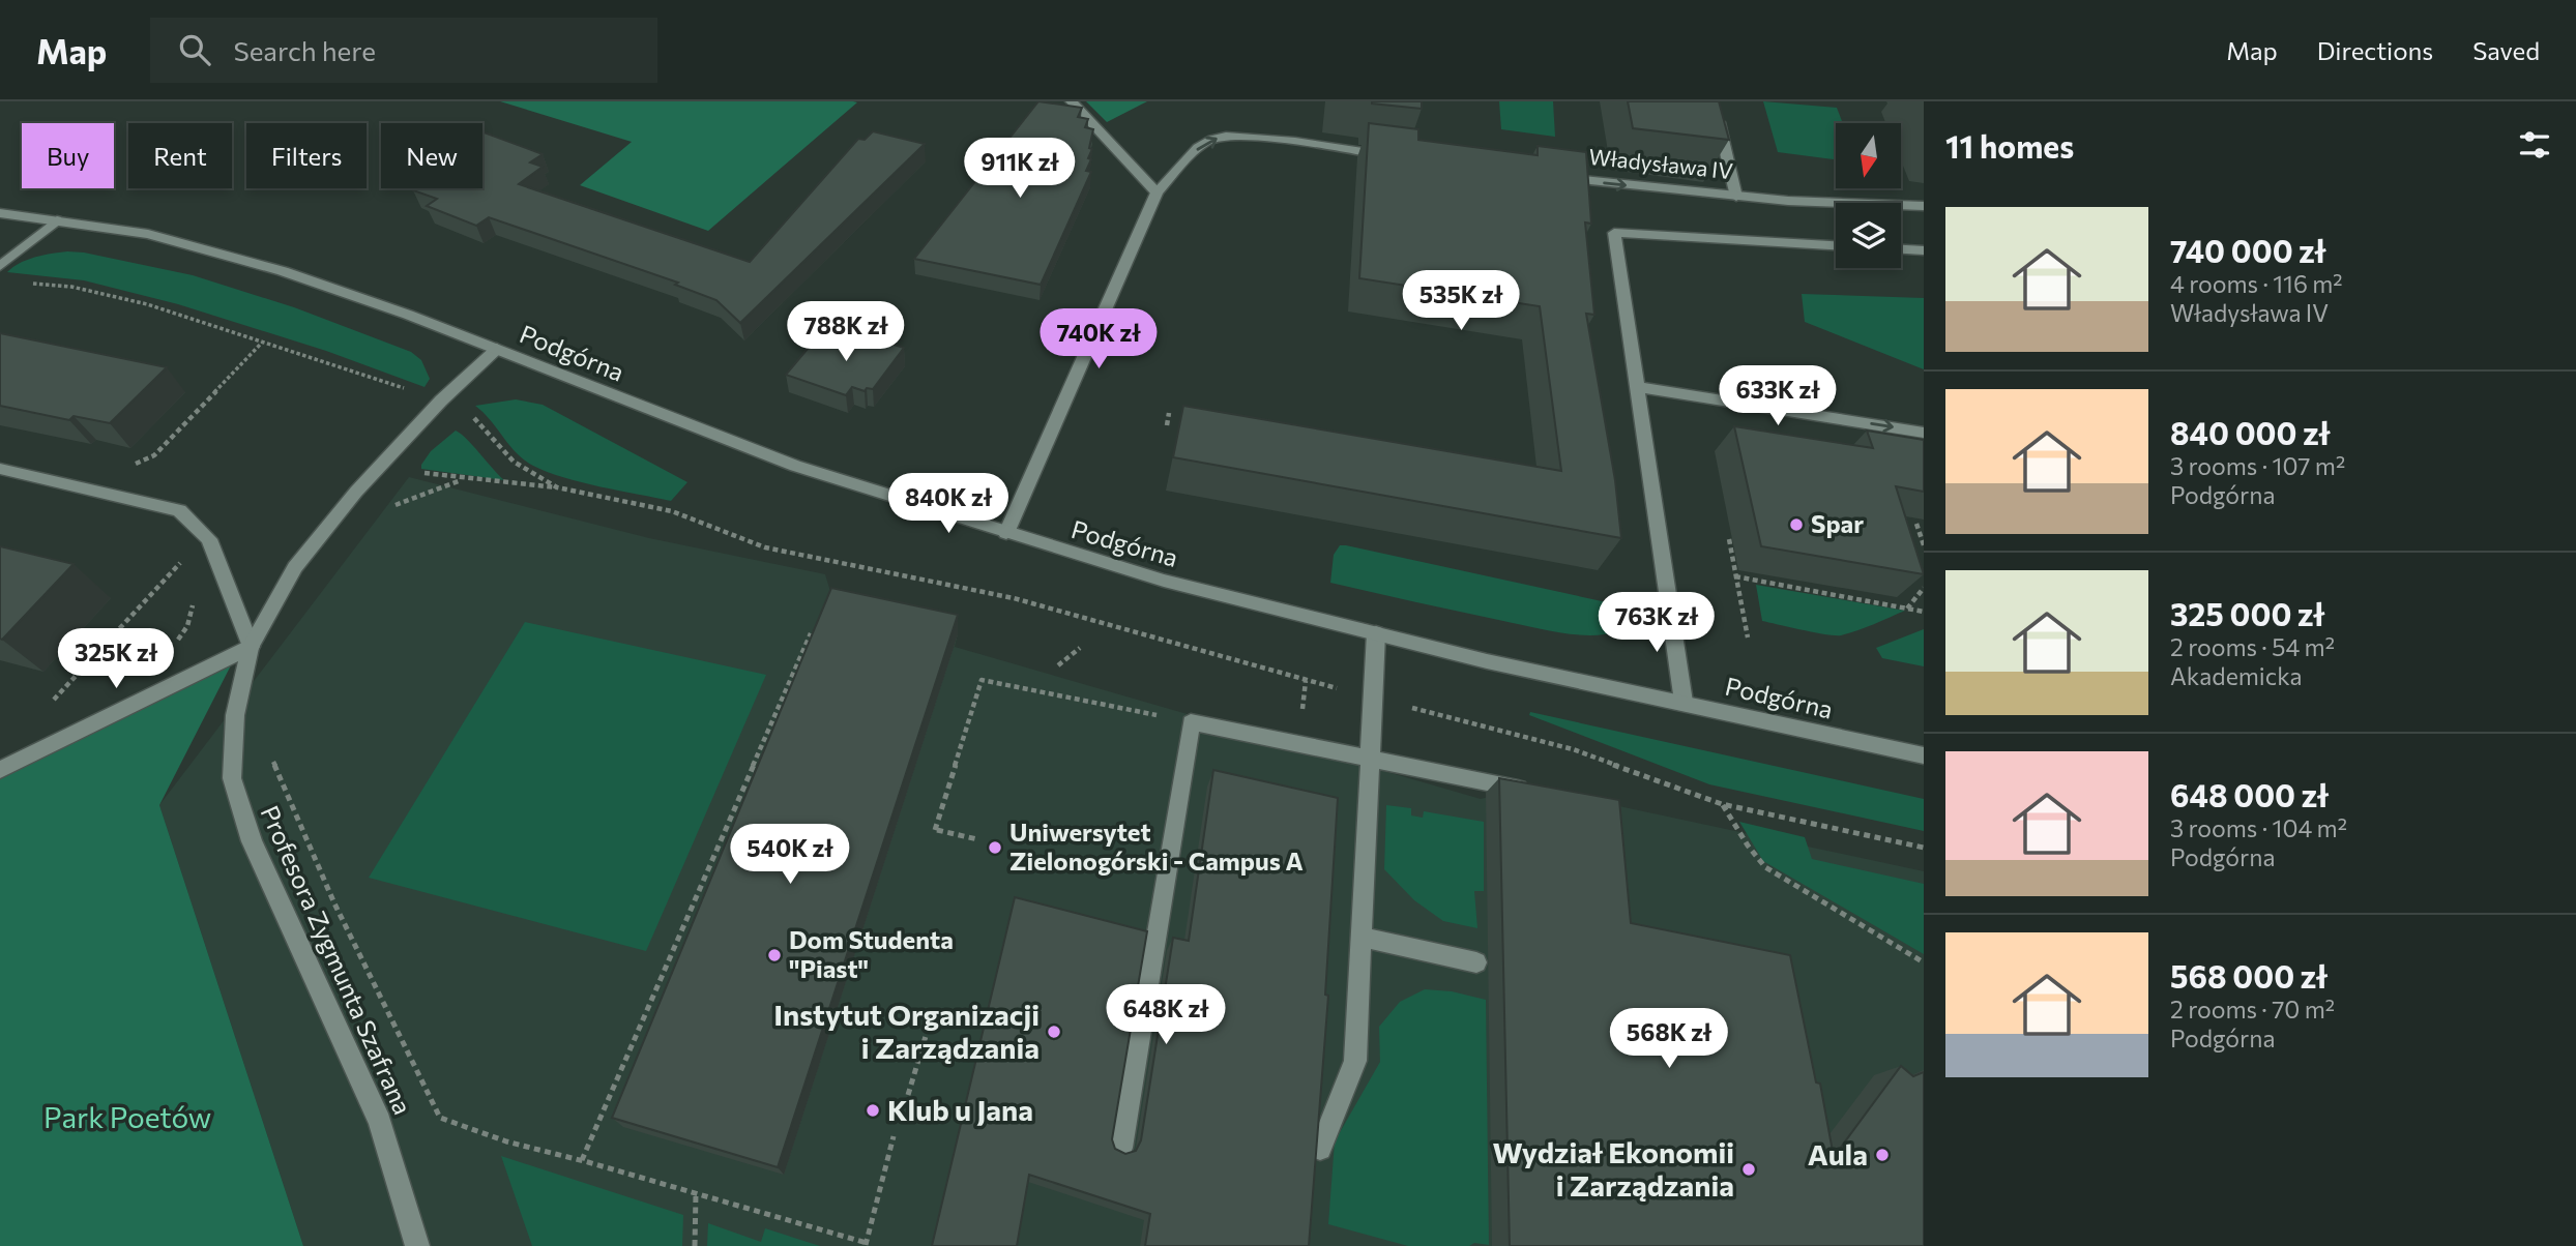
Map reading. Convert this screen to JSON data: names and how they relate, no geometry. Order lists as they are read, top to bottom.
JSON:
{
  "streets": {
    "street": ["Władysława IV", "Podgórna", "Profesora Zygmunta Szafrana"]
  },
  "crossings": [
    ["Podgórna", "Profesora Zygmunta Szafrana"]
  ],
  "one_way": ["Władysława IV"],
  "parks": ["Park Poetów"],
  "places": [
    "Spar",
    "Uniwersytet Zielonogórski - Campus A",
    "Dom Studenta \"Piast\"",
    "Instytut Organizacji i Zarządzania",
    "Klub u Jana",
    "Aula",
    "Wydział Ekonomii i Zarządzania"
  ],
  "north": "bottom",
  "page": {
    "header": "Map",
    "search": "Search here",
    "nav": ["Map", "Directions", "Saved"],
    "heading": "11 homes",
    "chip": [
      "Buy",
      "Rent",
      "Filters",
      "New"
    ],
    "price": [
      "911K zł",
      "535K zł",
      "788K zł",
      "740K zł",
      "633K zł",
      "840K zł",
      "763K zł",
      "325K zł",
      "540K zł",
      "648K zł",
      "568K zł"
    ],
    "list": [
      {
        "name": "740 000 zł",
        "note": "4 rooms · 116 m² · Władysława IV"
      },
      {
        "name": "840 000 zł",
        "note": "3 rooms · 107 m² · Podgórna"
      },
      {
        "name": "325 000 zł",
        "note": "2 rooms · 54 m² · Akademicka"
      },
      {
        "name": "648 000 zł",
        "note": "3 rooms · 104 m² · Podgórna"
      },
      {
        "name": "568 000 zł",
        "note": "2 rooms · 70 m² · Podgórna"
      }
    ]
  }
}
